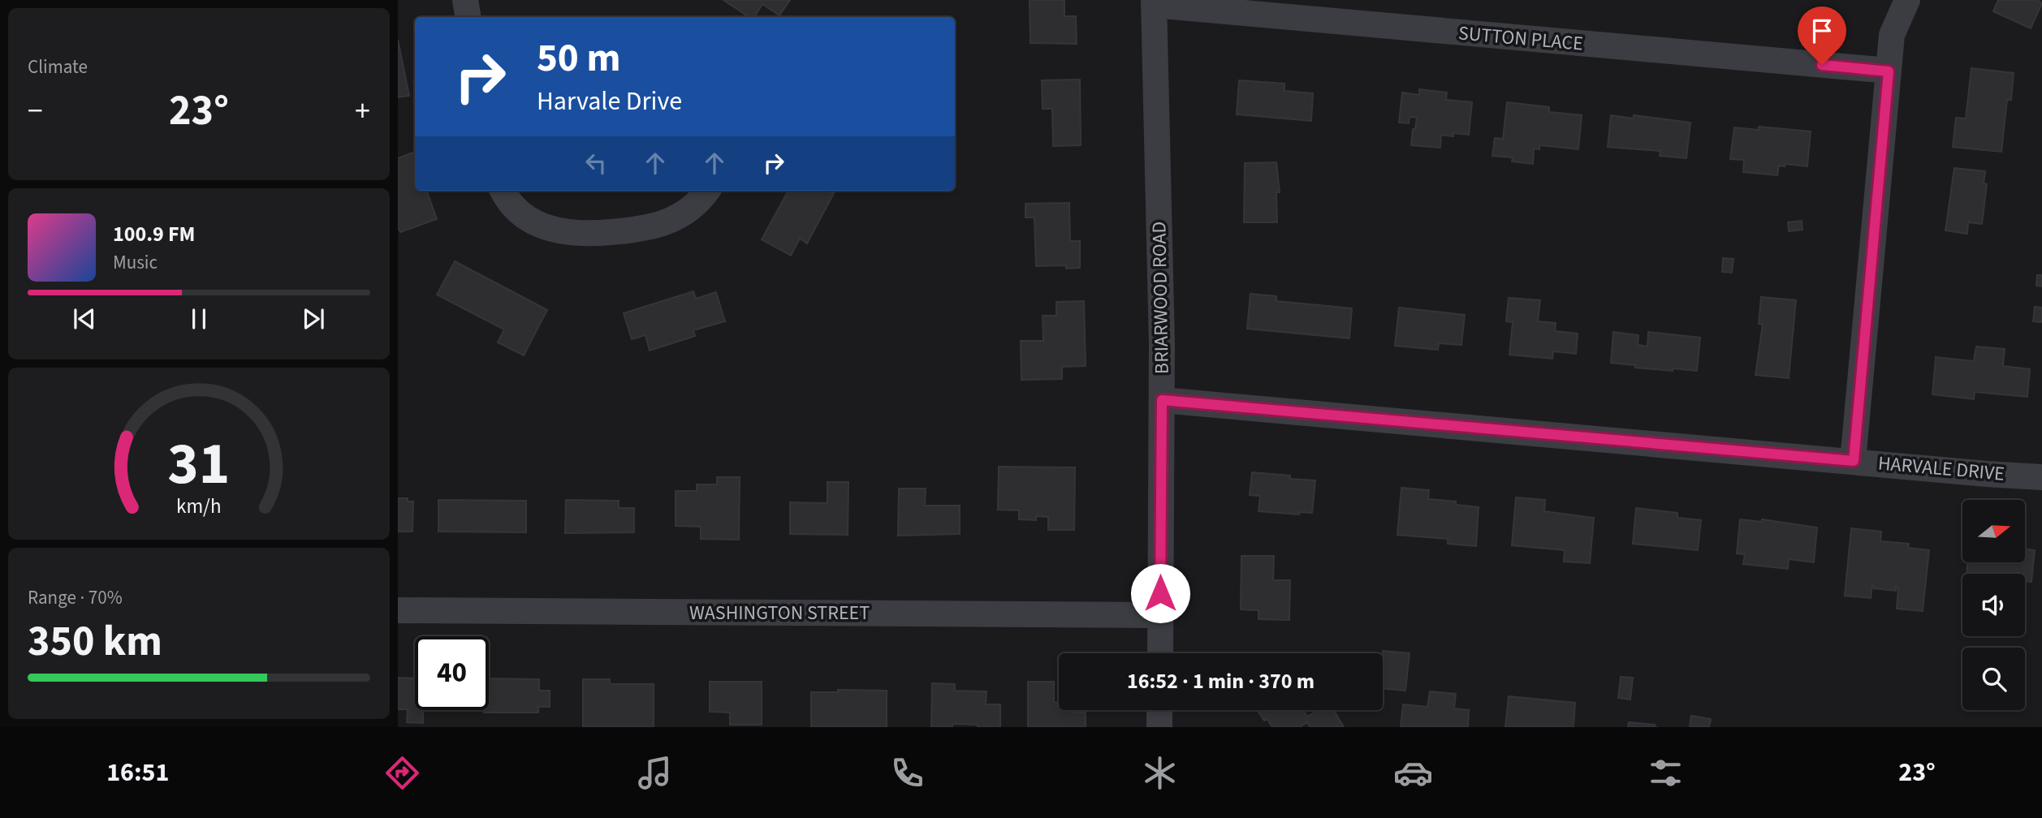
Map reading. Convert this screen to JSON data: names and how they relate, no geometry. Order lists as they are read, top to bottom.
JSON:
{
  "streets": {
    "street": [
      "SUTTON PLACE",
      "BRIARWOOD ROAD",
      "HARVALE DRIVE",
      "WASHINGTON STREET"
    ]
  },
  "crossings": [
    ["SUTTON PLACE", "BRIARWOOD ROAD"],
    ["BRIARWOOD ROAD", "HARVALE DRIVE"],
    ["BRIARWOOD ROAD", "WASHINGTON STREET"]
  ],
  "north": "right",
  "page": {
    "tile": [
      "Climate",
      ["Range · 70%", "350 km"]
    ],
    "turn": ["50 m", "Harvale Drive"],
    "heat": ["−", "23°", "+"],
    "song": ["100.9 FM", "Music"],
    "limit": "40",
    "trip": "16:52 · 1 min · 370 m",
    "tabs": ["16:51", "23°"],
    "gauge": ["31", "km/h"]
  }
}
